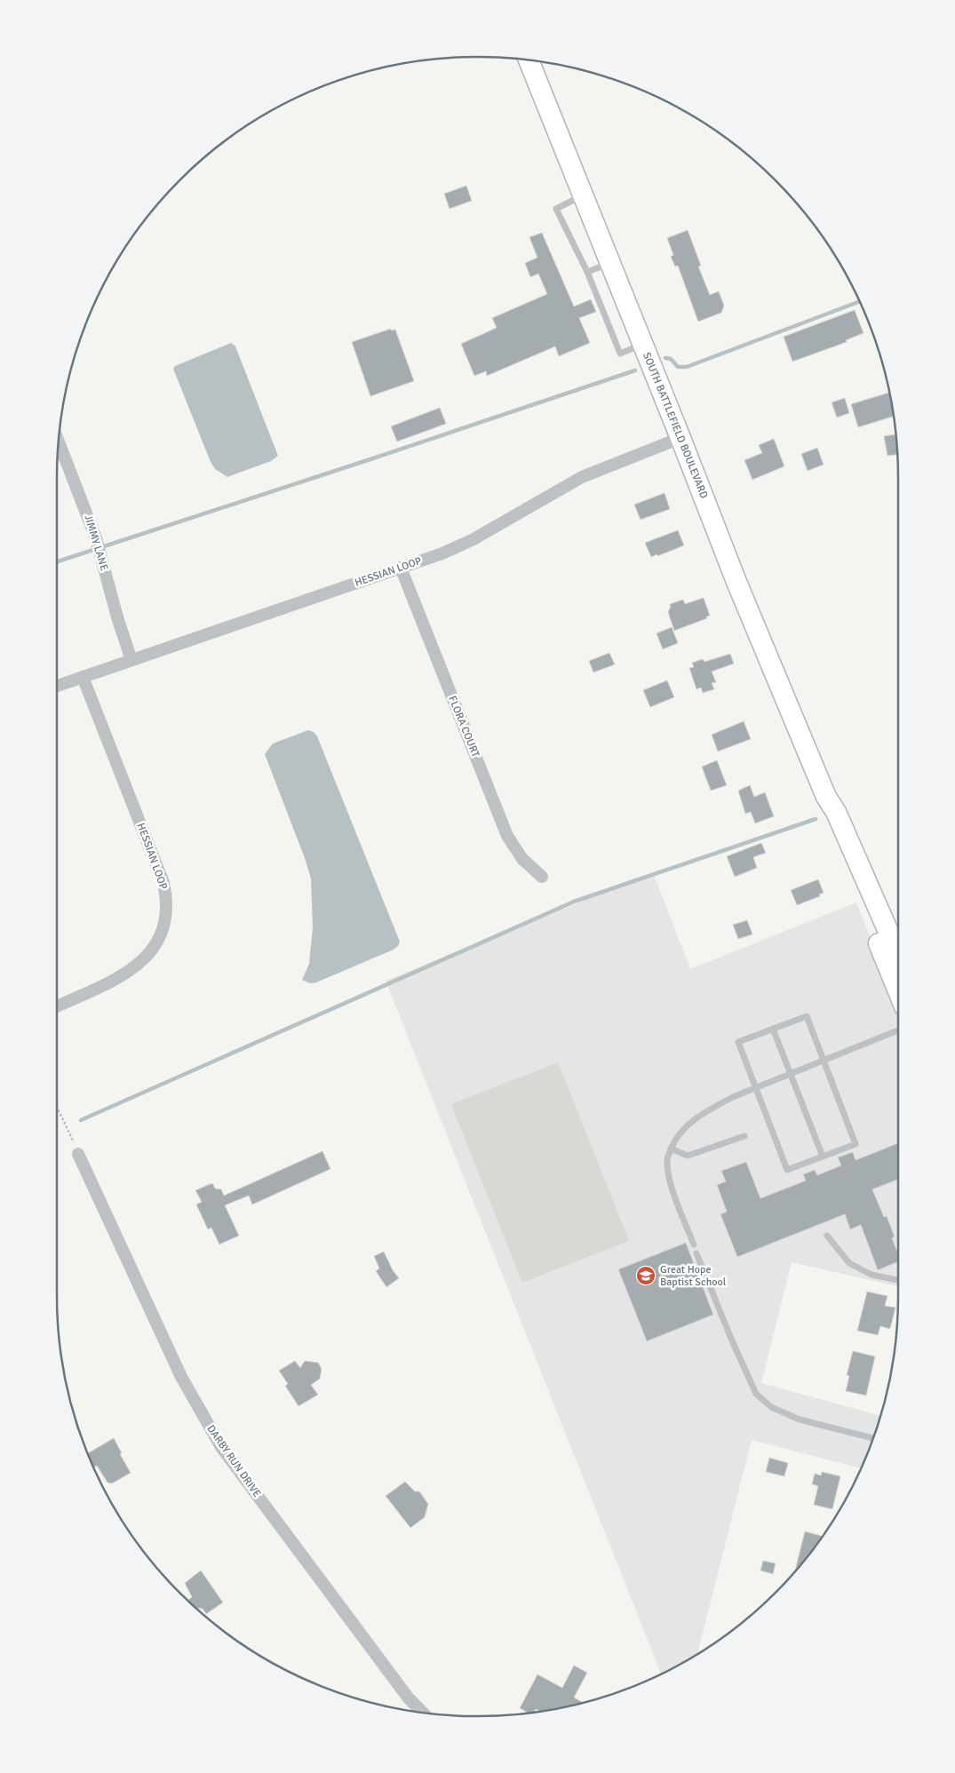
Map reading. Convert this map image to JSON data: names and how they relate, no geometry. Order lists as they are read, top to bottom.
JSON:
{
  "streets": {
    "main road": ["SOUTH BATTLEFIELD BOULEVARD"],
    "street": [
      "JIMMY LANE",
      "HESSIAN LOOP",
      "FLORA COURT",
      "DARBY RUN DRIVE"
    ]
  },
  "crossings": [
    ["SOUTH BATTLEFIELD BOULEVARD", "HESSIAN LOOP"],
    ["JIMMY LANE", "HESSIAN LOOP"],
    ["HESSIAN LOOP", "FLORA COURT"]
  ],
  "places": {
    "school or university": ["Great Hope Baptist School"]
  }
}
